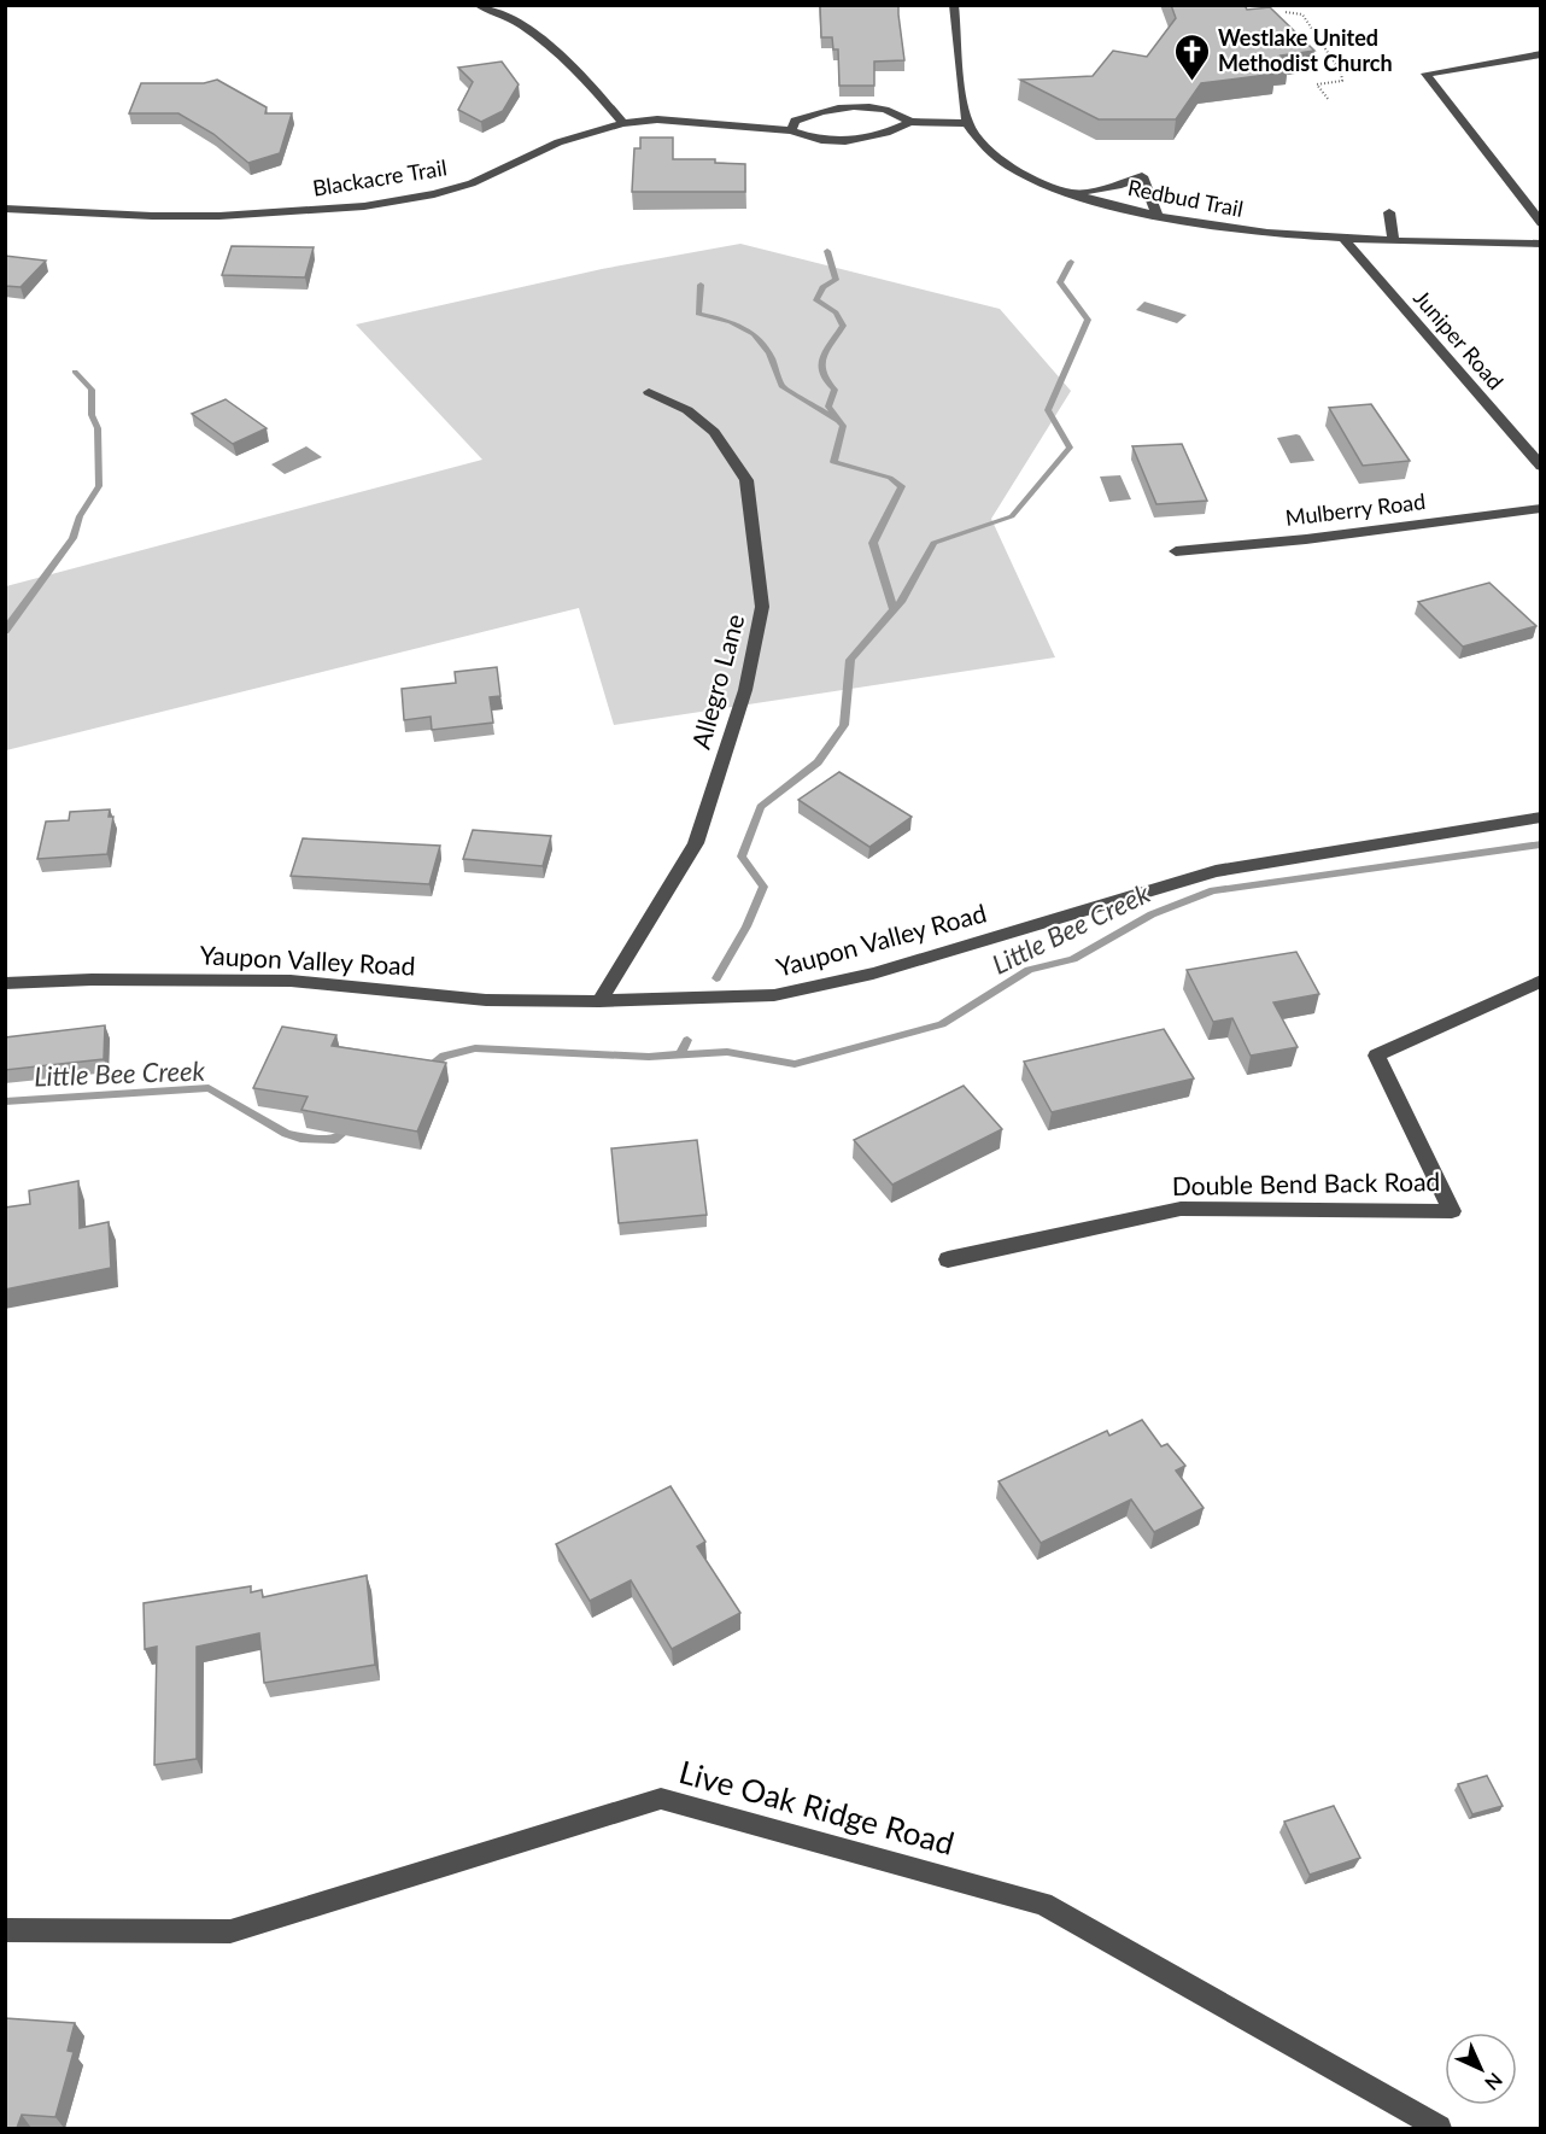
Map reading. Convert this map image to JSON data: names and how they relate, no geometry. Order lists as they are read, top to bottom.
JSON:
{
  "streets": {
    "street": [
      "Blackacre Trail",
      "Redbud Trail",
      "Juniper Road",
      "Mulberry Road",
      "Allegro Lane",
      "Yaupon Valley Road",
      "Double Bend Back Road",
      "Live Oak Ridge Road"
    ]
  },
  "crossings": [
    ["Blackacre Trail", "Redbud Trail"],
    ["Redbud Trail", "Juniper Road"],
    ["Allegro Lane", "Yaupon Valley Road"]
  ],
  "water": ["Little Bee Creek"],
  "places": {
    "church": ["Westlake United Methodist Church"]
  },
  "north": "bottom right"
}
